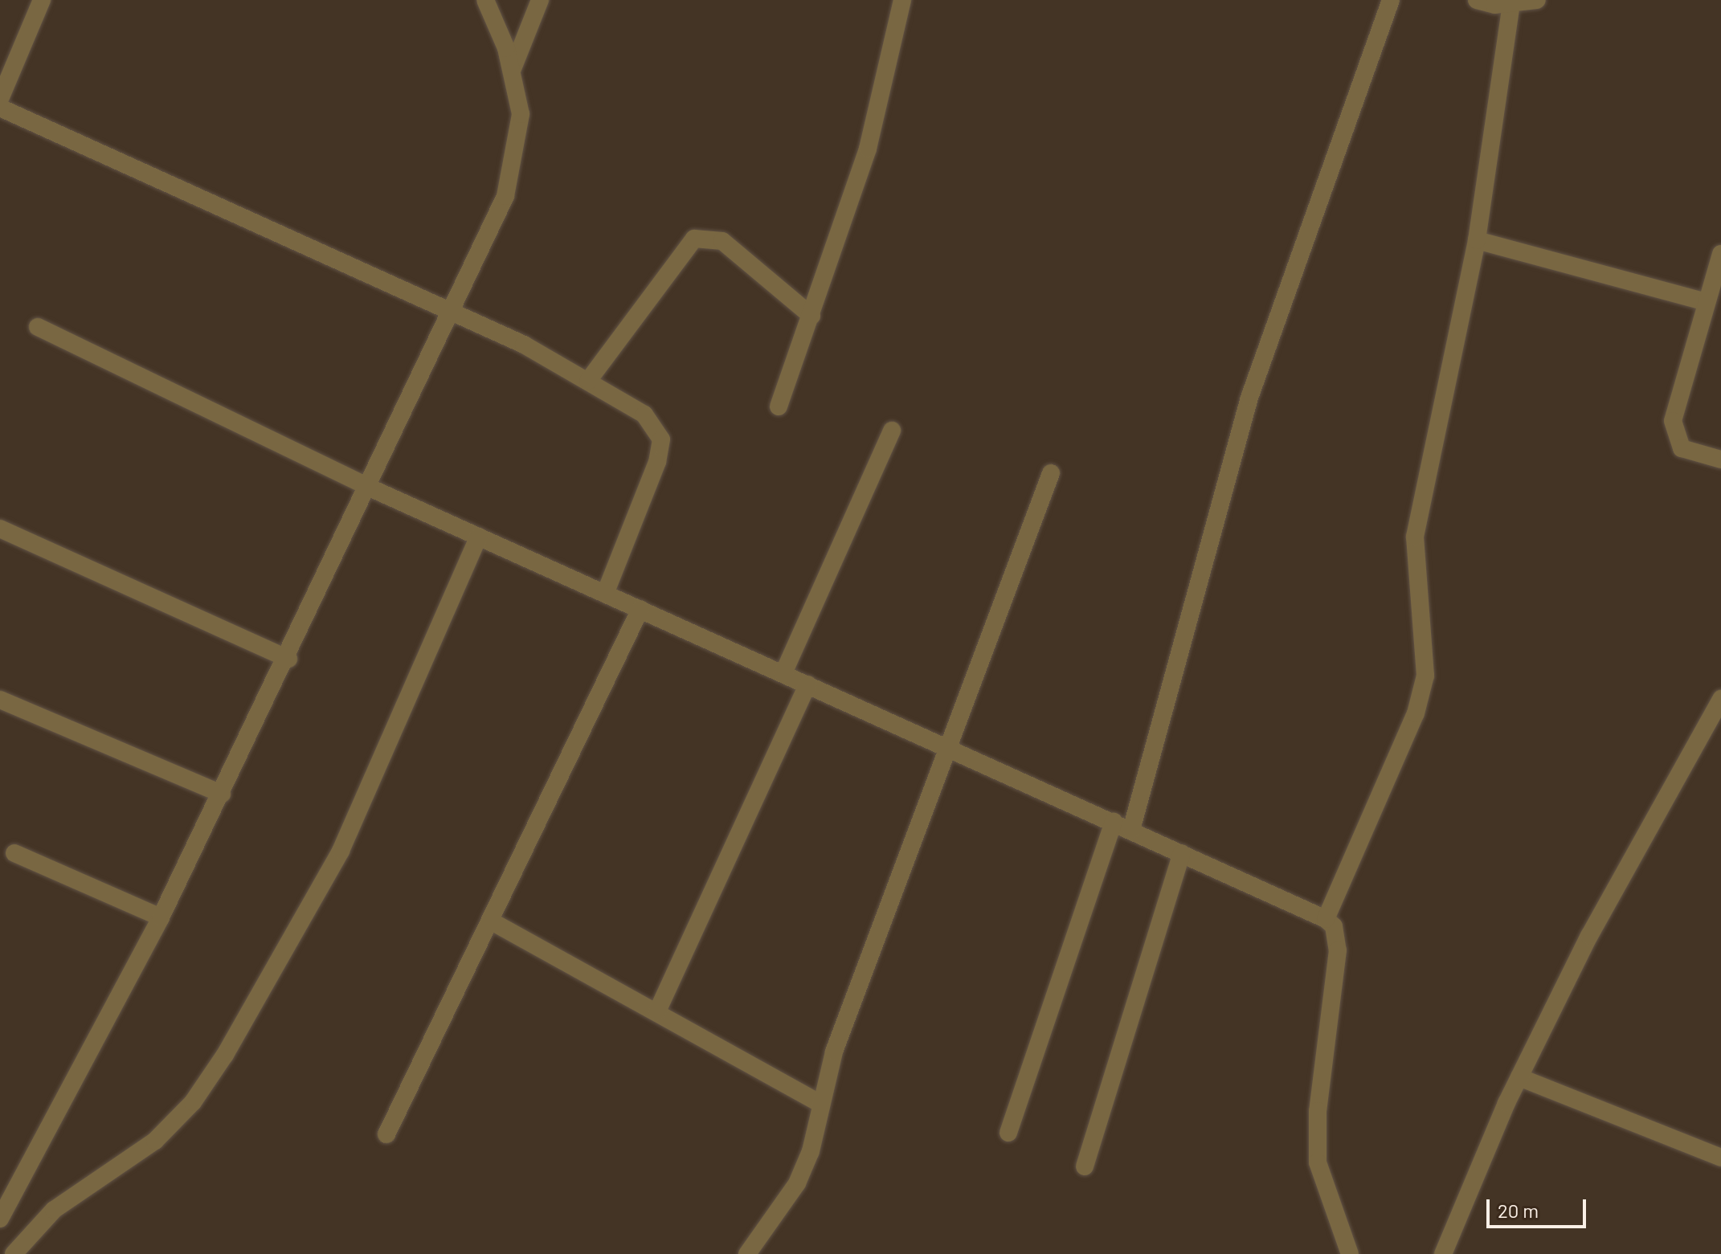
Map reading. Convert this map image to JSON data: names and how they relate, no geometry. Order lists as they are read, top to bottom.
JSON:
{
  "scale_bar": "20 m"
}
